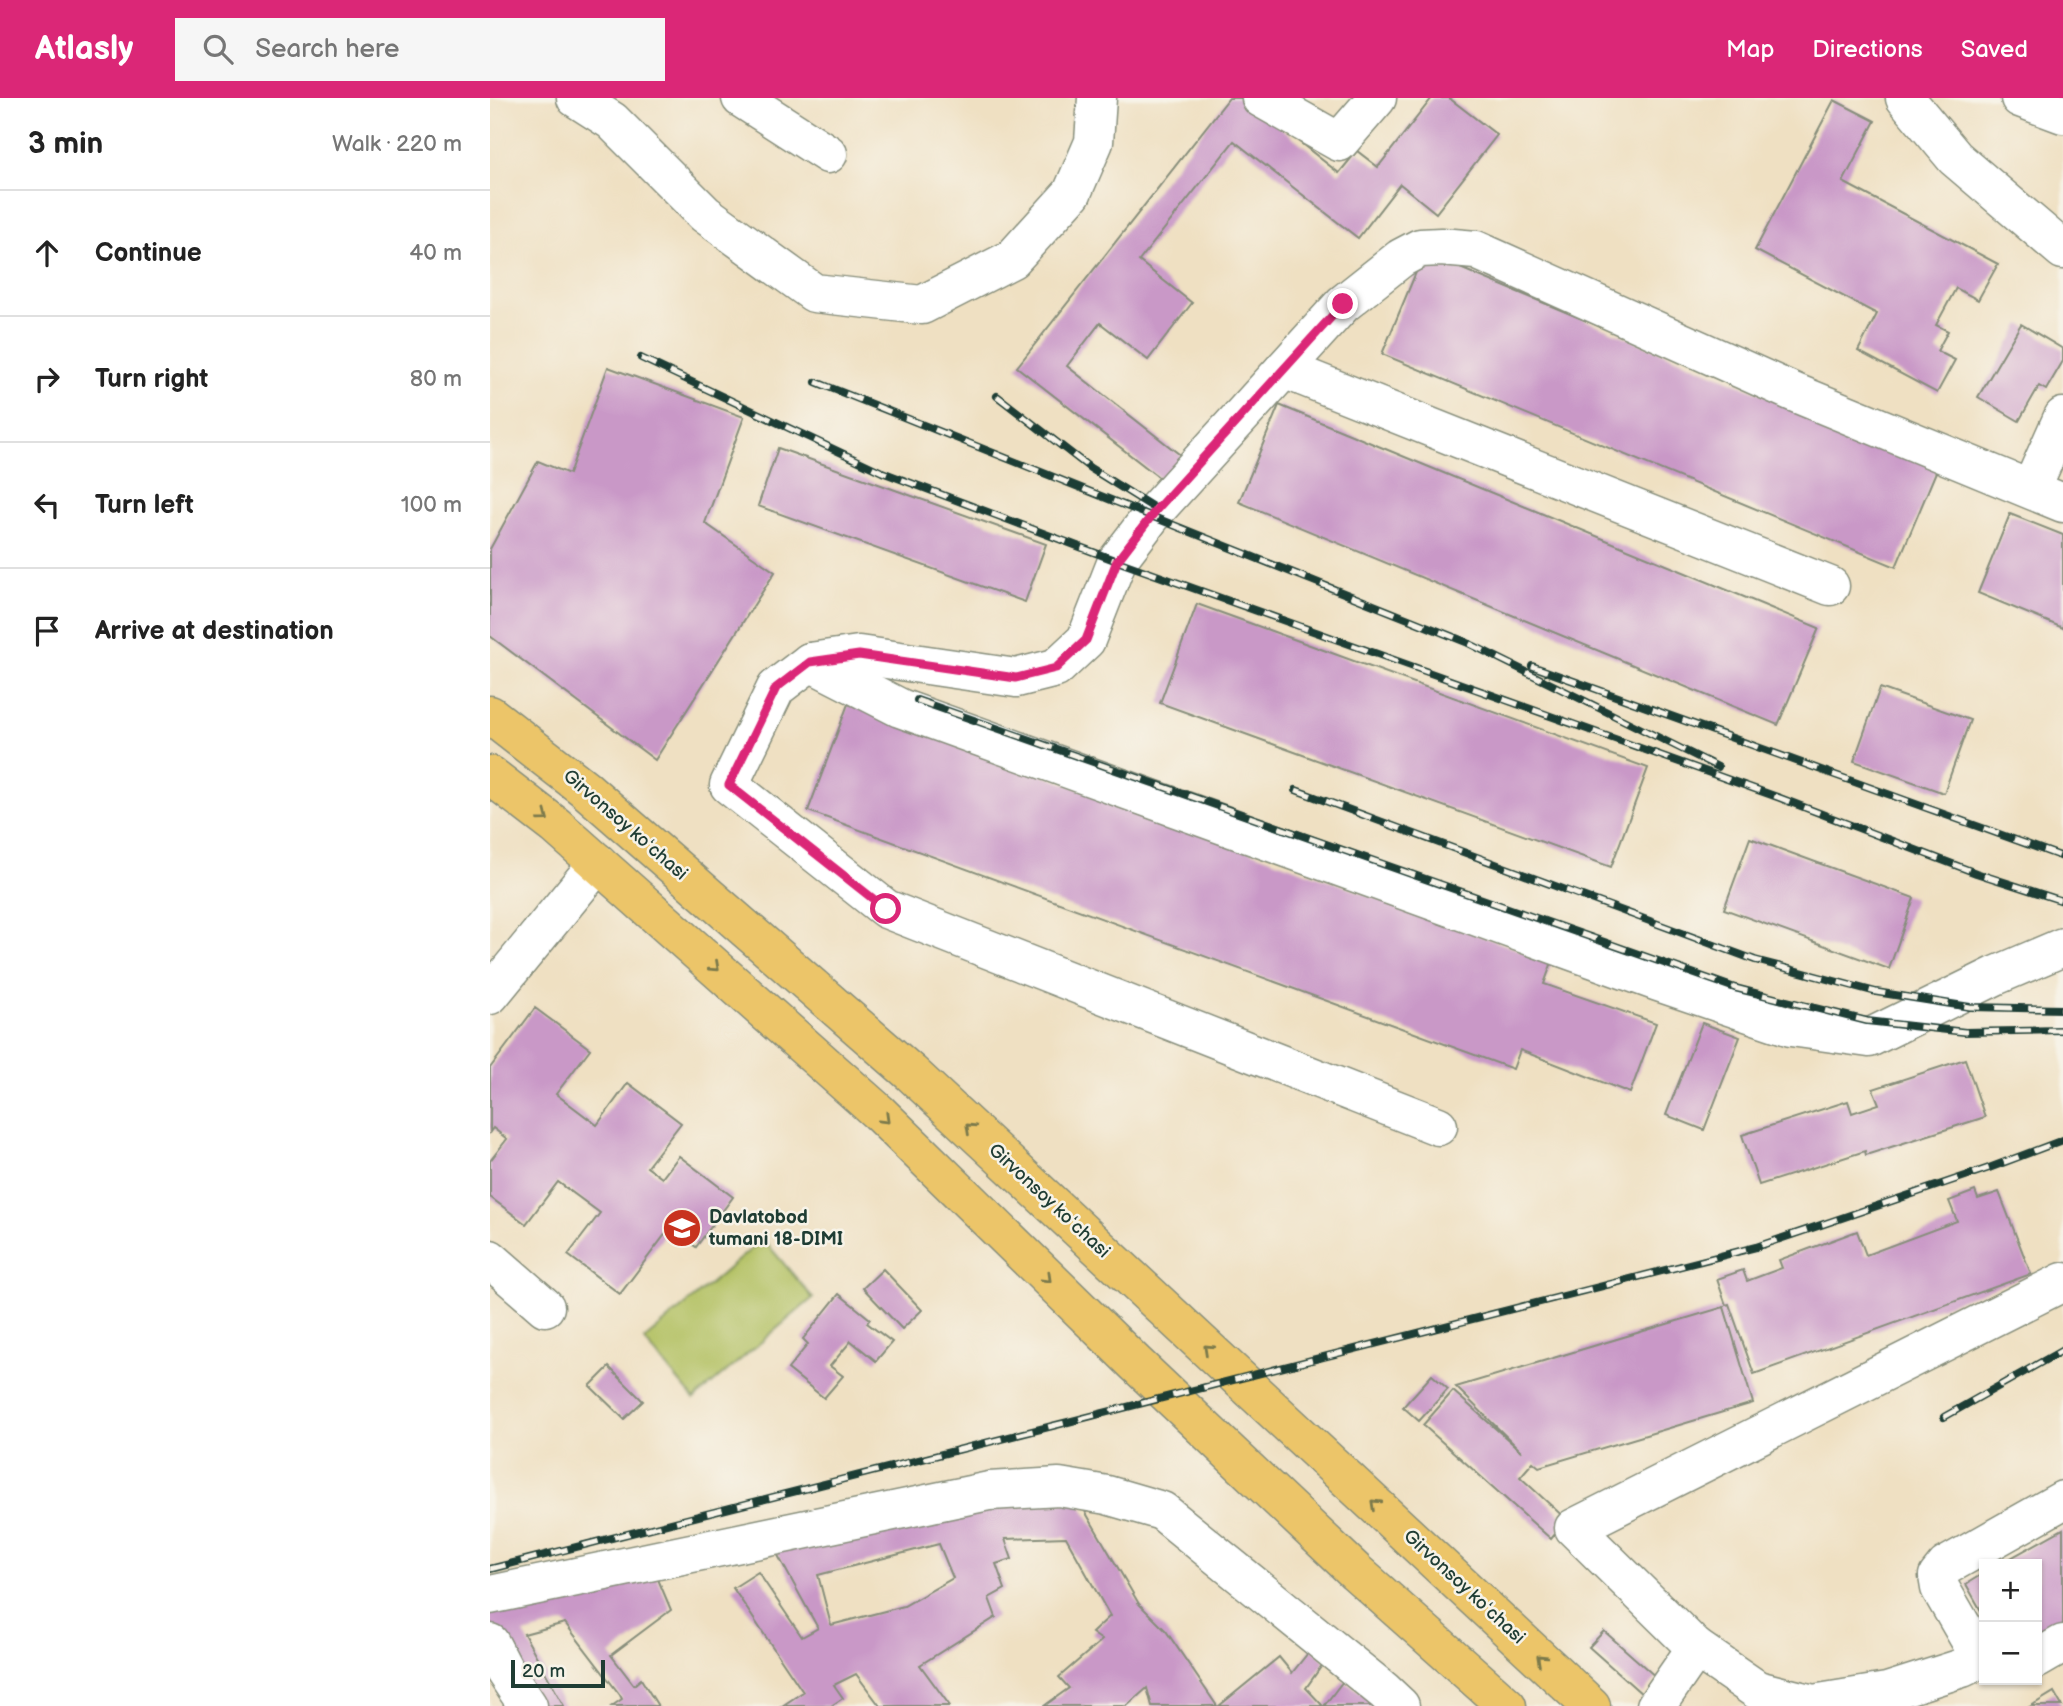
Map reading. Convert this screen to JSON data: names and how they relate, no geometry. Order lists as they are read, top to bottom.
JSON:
{
  "streets": {
    "main road": ["Girvonsoy koʻchasi"]
  },
  "places": {
    "school or university": ["Davlatobod tumani 18-DIMI"]
  },
  "scale_bar": "20 m",
  "page": {
    "header": "Atlasly",
    "search": "Search here",
    "nav": ["Map", "Directions", "Saved"],
    "heading": ["3 min", "Walk · 220 m"],
    "list": [
      ["Continue", "40 m"],
      ["Turn right", "80 m"],
      ["Turn left", "100 m"],
      "Arrive at destination"
    ],
    "map_buttons": ["+", "−"],
    "scale": "20 m"
  }
}
